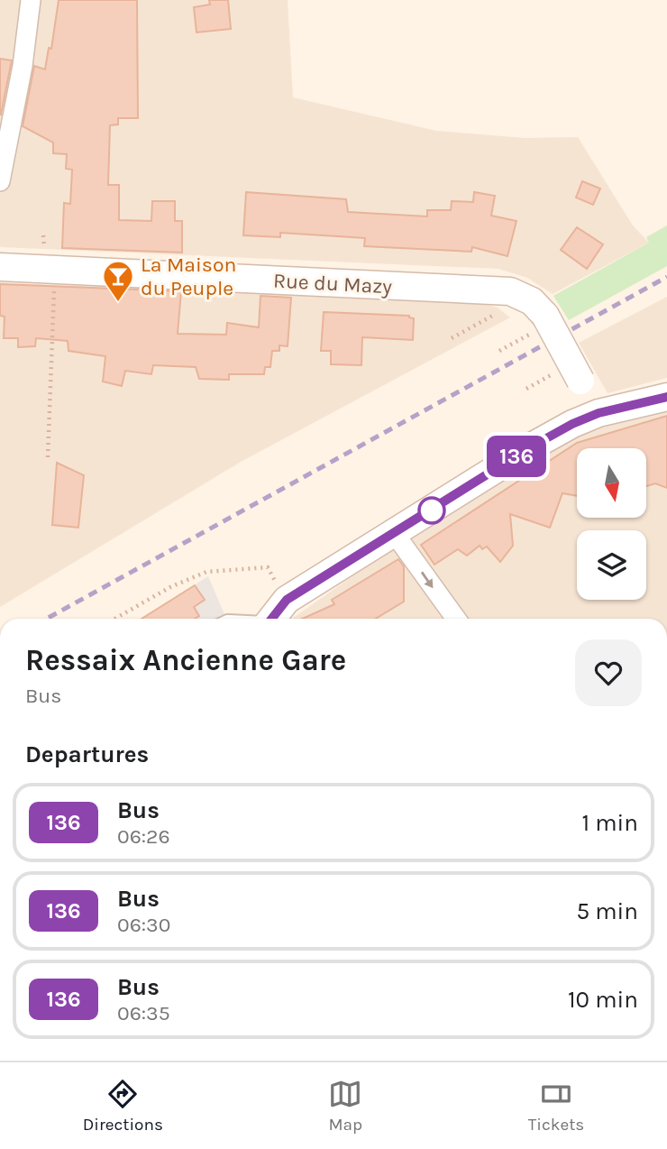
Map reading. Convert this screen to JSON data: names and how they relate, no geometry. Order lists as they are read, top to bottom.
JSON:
{
  "streets": {
    "street": ["Rue du Mazy"]
  },
  "places": {
    "bar": ["La Maison du Peuple"]
  },
  "lines": ["bus line 136"],
  "north": "bottom",
  "page": {
    "on_map": "136",
    "heading": [
      ["Ressaix Ancienne Gare", "Bus"],
      "Departures"
    ],
    "list": [
      {
        "mark": "136",
        "name": "Bus",
        "note": "06:26",
        "value": "1 min"
      },
      {
        "mark": "136",
        "name": "Bus",
        "note": "06:30",
        "value": "5 min"
      },
      {
        "mark": "136",
        "name": "Bus",
        "note": "06:35",
        "value": "10 min"
      }
    ],
    "tabs": ["Directions", "Map", "Tickets"]
  }
}
